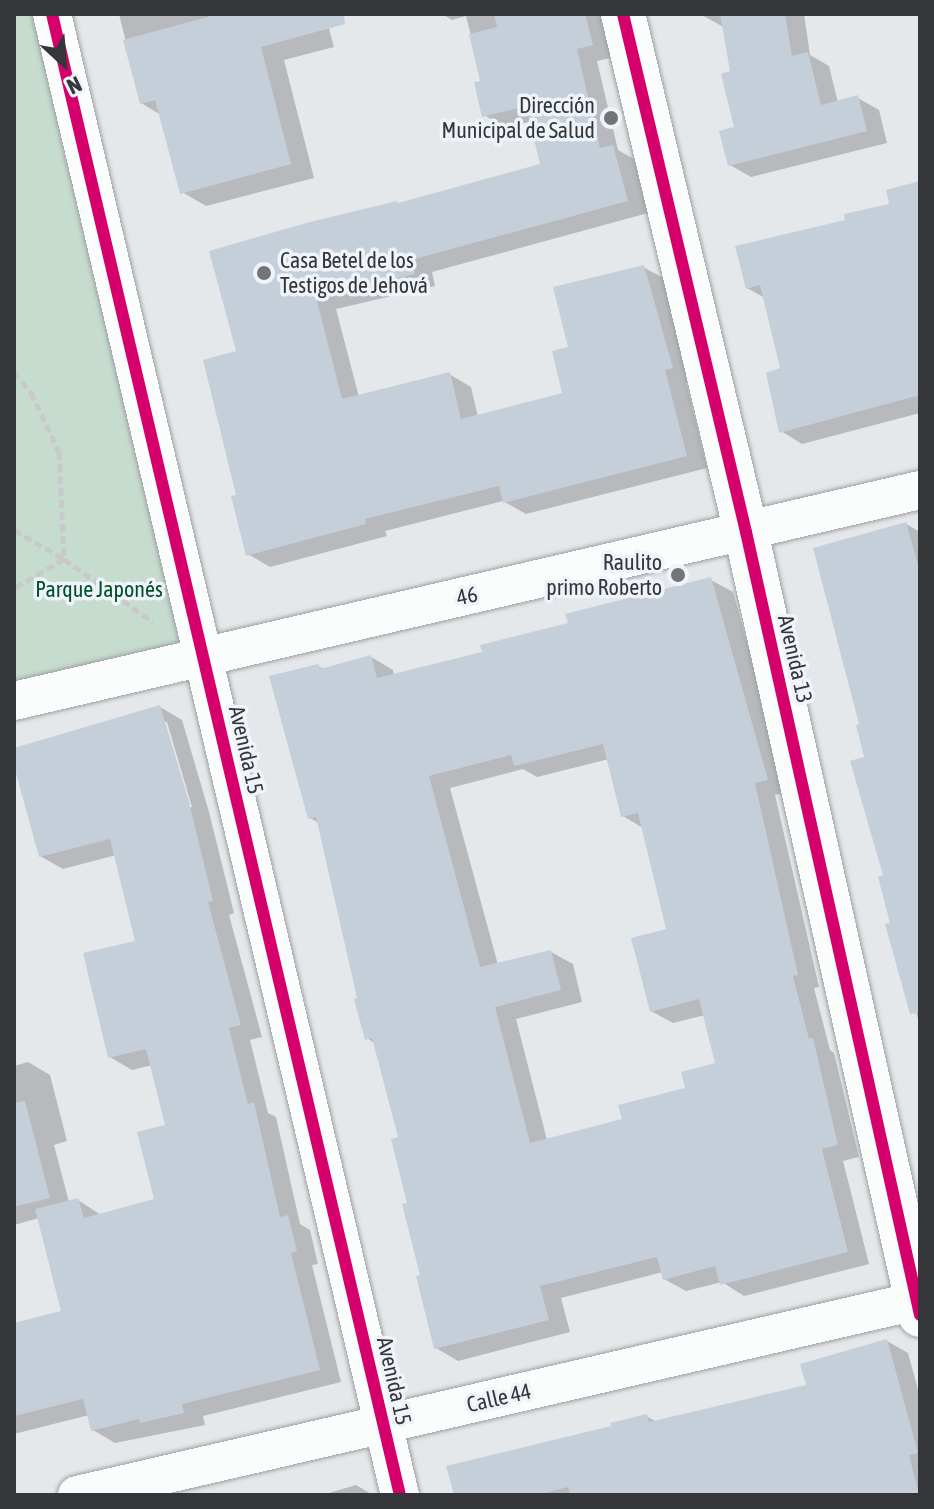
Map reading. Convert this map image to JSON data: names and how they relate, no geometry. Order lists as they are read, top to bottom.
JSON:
{
  "streets": {
    "street": [
      "46",
      "Avenida 13",
      "Avenida 15",
      "Calle 44"
    ]
  },
  "crossings": [
    ["46", "Avenida 13"],
    ["46", "Avenida 15"],
    ["Avenida 13", "Calle 44"],
    ["Avenida 15", "Calle 44"]
  ],
  "parks": ["Parque Japonés"],
  "places": ["Dirección Municipal de Salud", "Casa Betel de los Testigos de Jehová", "Raulito primo Roberto"],
  "north": "bottom right"
}
